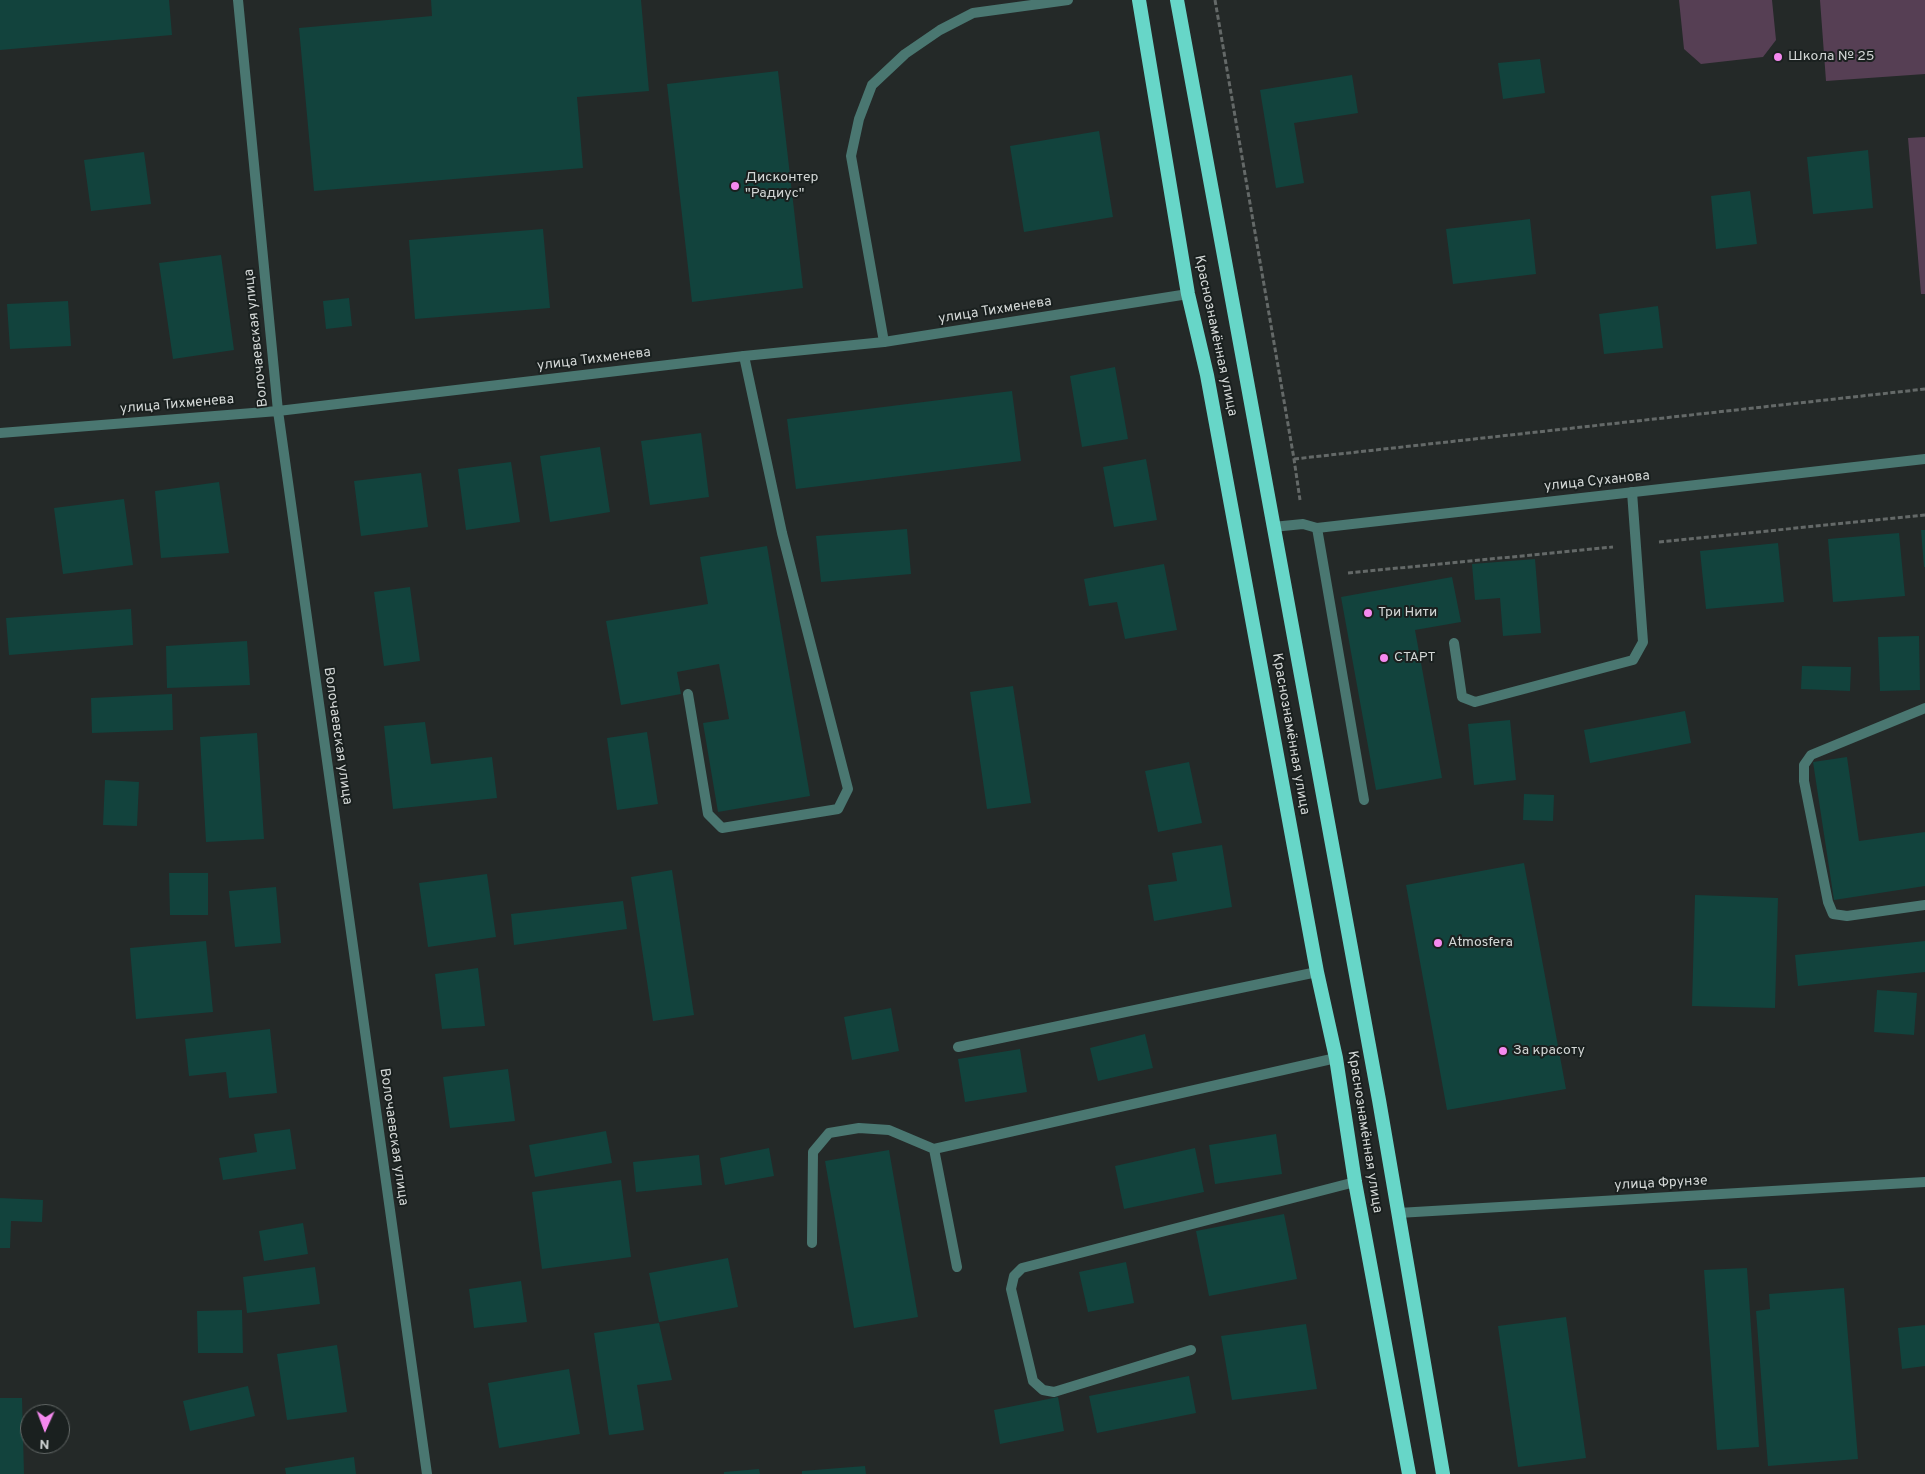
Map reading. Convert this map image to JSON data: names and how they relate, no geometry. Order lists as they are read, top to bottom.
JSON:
{
  "streets": {
    "highway": ["Краснознамённая улица"],
    "street": [
      "улица Тихменева",
      "Волочаевская улица",
      "улица Суханова",
      "улица Фрунзе"
    ]
  },
  "crossings": [
    ["улица Тихменева", "Краснознамённая улица"],
    ["улица Тихменева", "Волочаевская улица"],
    ["Краснознамённая улица", "улица Суханова"],
    ["Краснознамённая улица", "улица Фрунзе"]
  ],
  "places": [
    "Школа № 25",
    "Дисконтер \"Радиус\"",
    "Три Нити",
    "СТАРТ",
    "Atmosfera",
    "За красоту"
  ],
  "north": "bottom"
}
